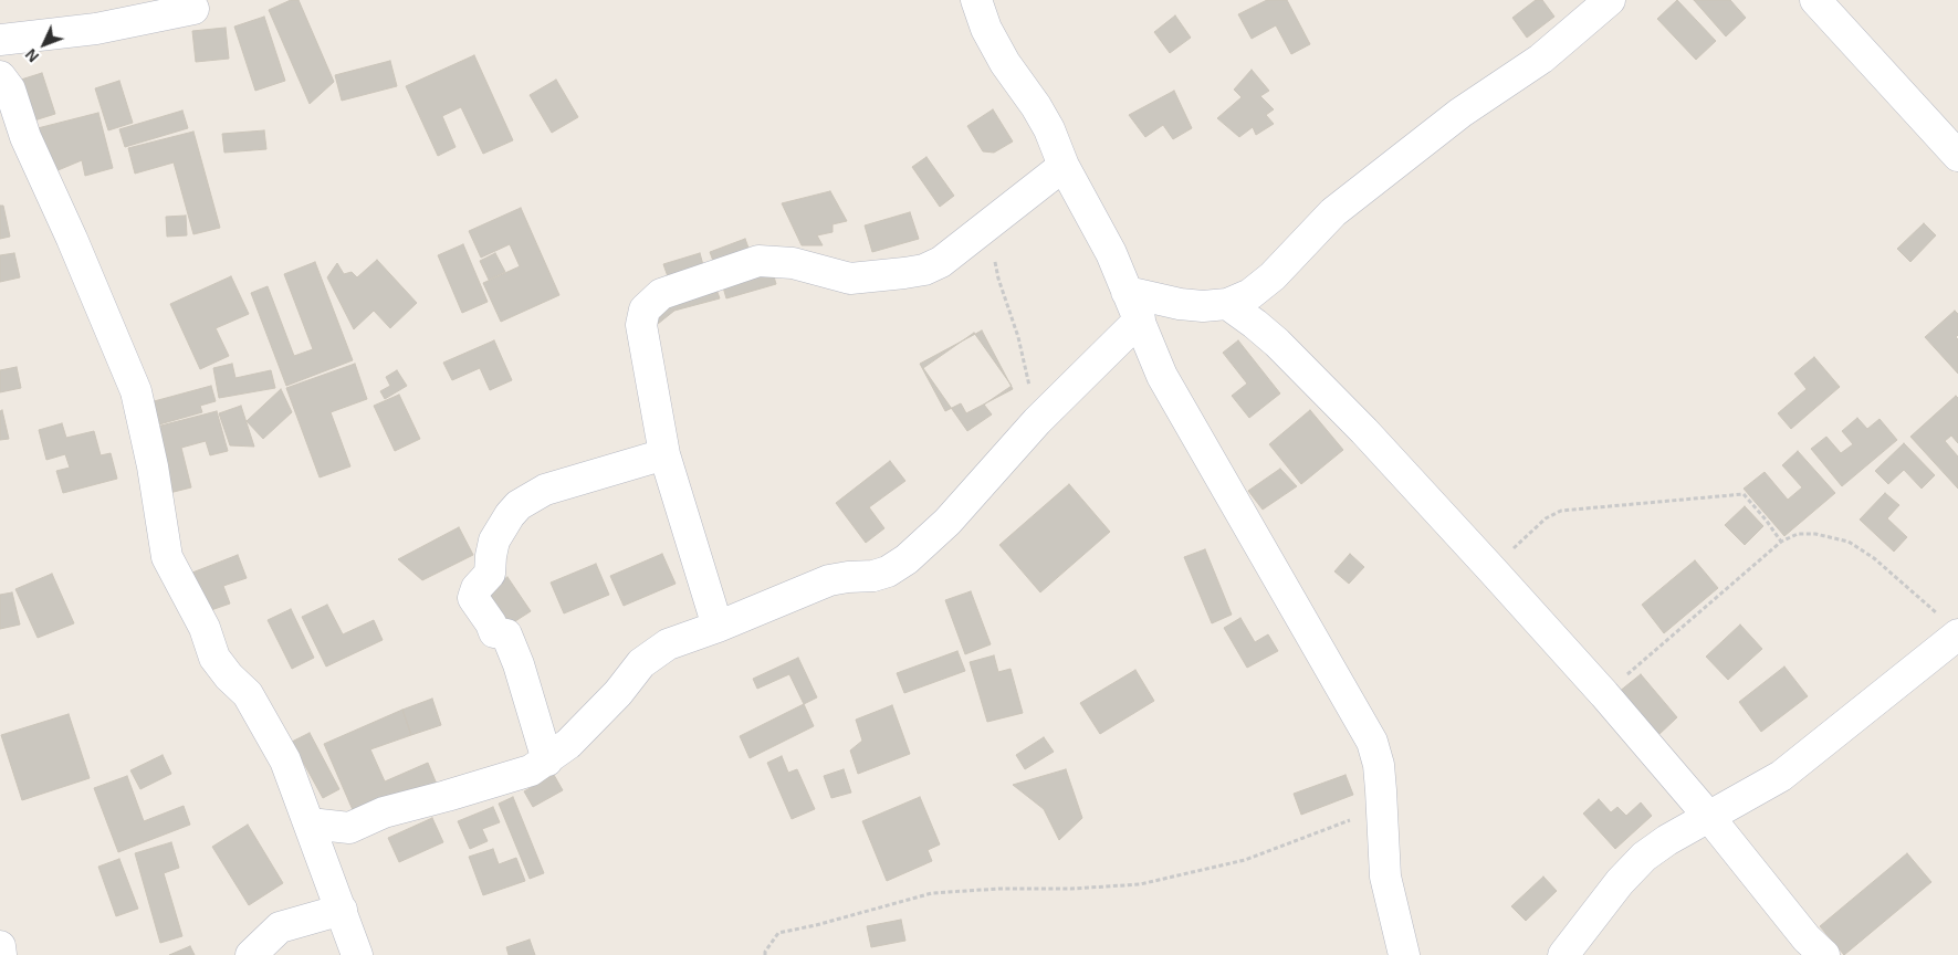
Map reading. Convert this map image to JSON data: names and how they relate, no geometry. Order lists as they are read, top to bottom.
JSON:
{
  "north": "bottom left"
}
